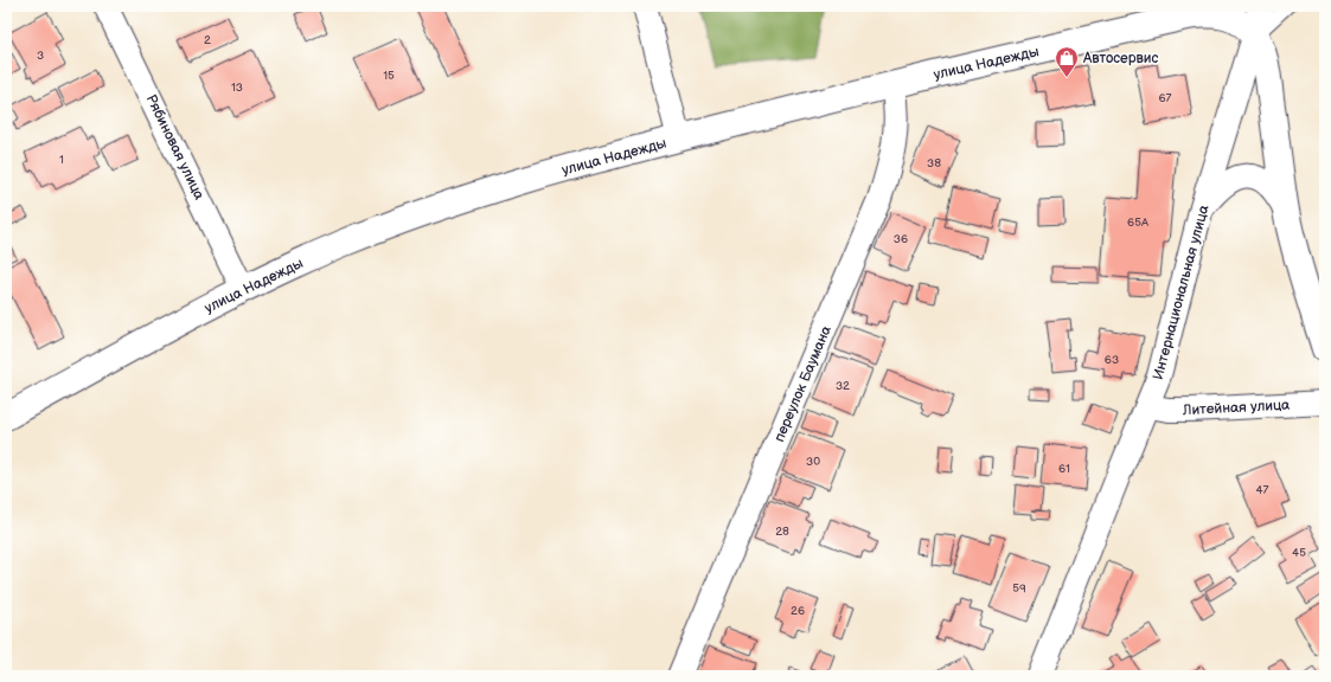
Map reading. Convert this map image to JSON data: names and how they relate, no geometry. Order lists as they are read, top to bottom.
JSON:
{
  "streets": {
    "street": [
      "улица Надежды",
      "Рябиновая улица",
      "Интернациональная улица",
      "переулок Баумана",
      "Литейная улица"
    ]
  },
  "crossings": [
    ["улица Надежды", "Рябиновая улица"],
    ["улица Надежды", "Интернациональная улица"],
    ["улица Надежды", "переулок Баумана"],
    ["Интернациональная улица", "Литейная улица"]
  ],
  "places": {
    "shop": ["Автосервис"]
  },
  "house_numbers": [
    "2",
    "3",
    "15",
    "13",
    "67",
    "1",
    "38",
    "65А",
    "36",
    "63",
    "32",
    "30",
    "61",
    "47",
    "28",
    "45",
    "59",
    "26"
  ]
}
